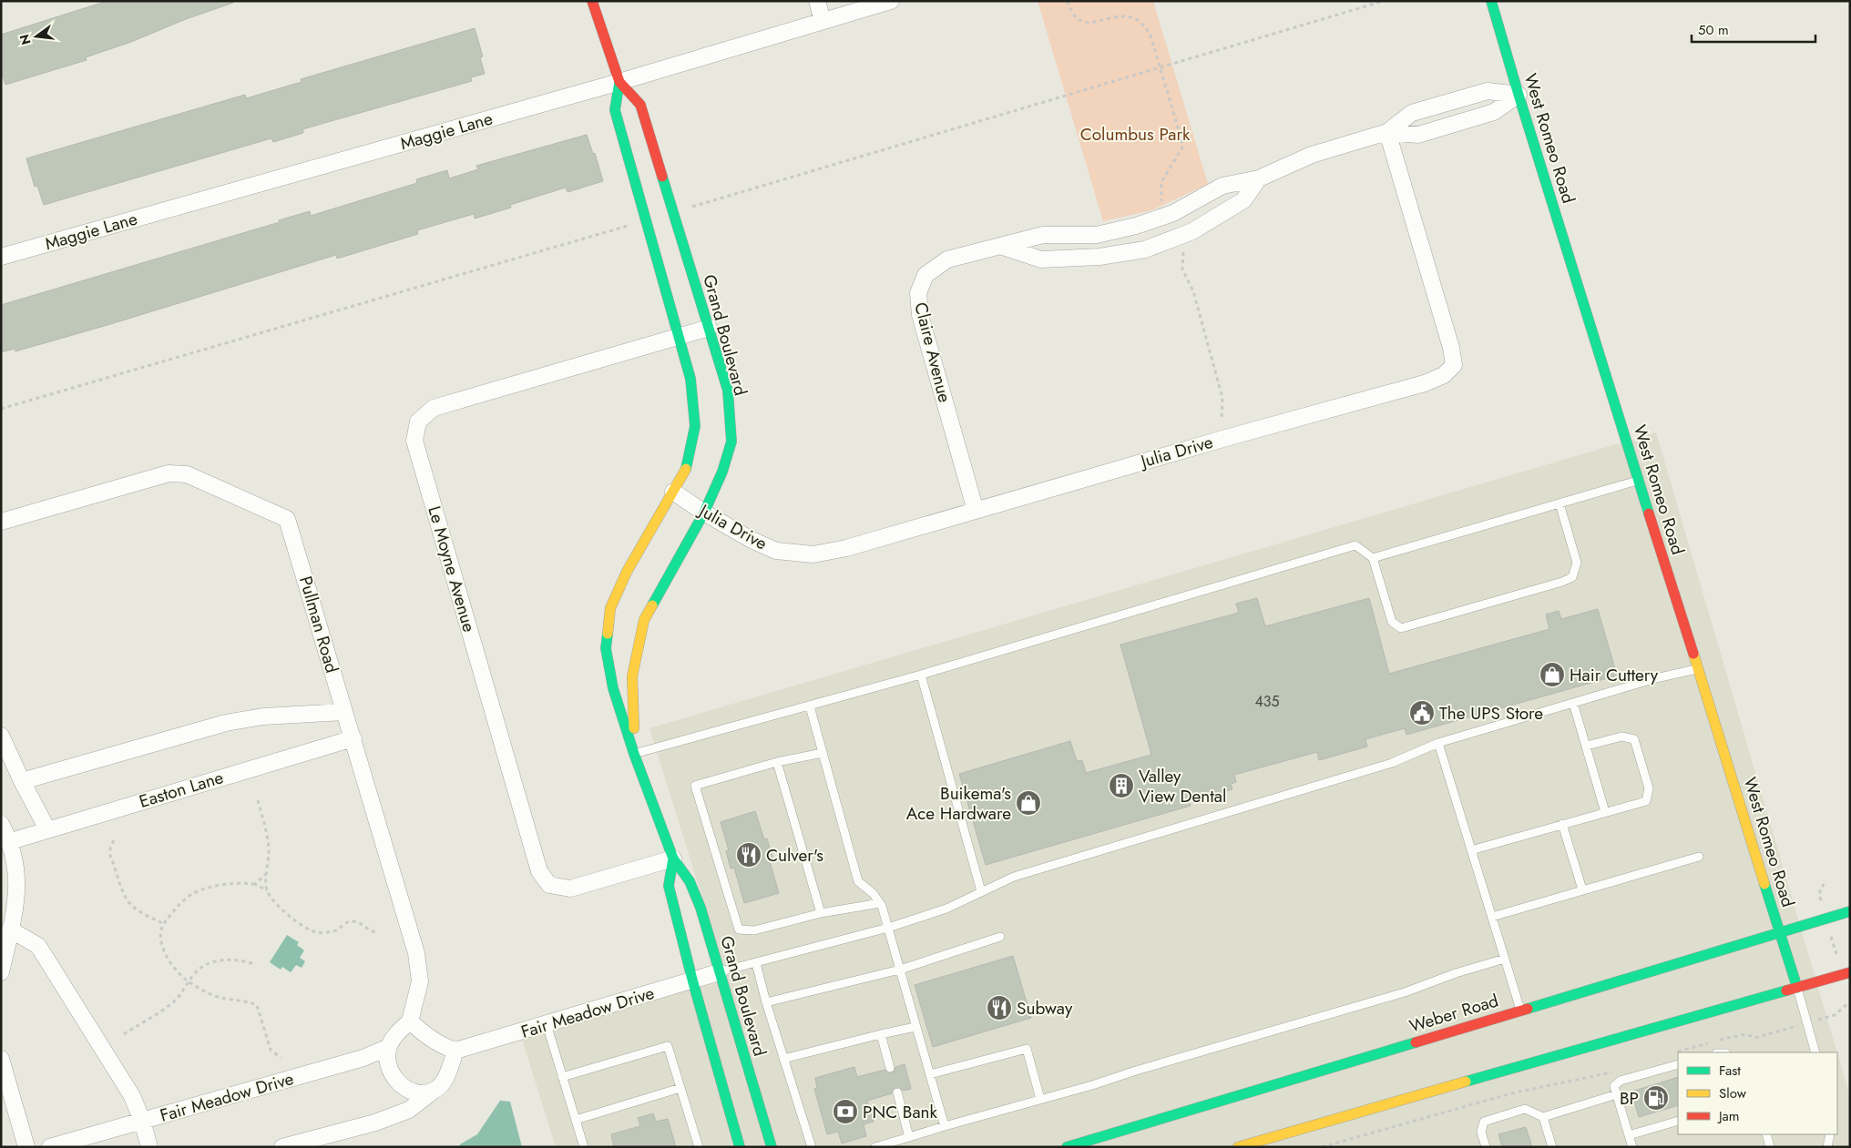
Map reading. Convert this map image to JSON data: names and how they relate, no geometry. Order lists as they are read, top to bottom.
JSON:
{
  "streets": {
    "main road": ["West Romeo Road", "Grand Boulevard", "Weber Road"],
    "street": [
      "Maggie Lane",
      "Claire Avenue",
      "Julia Drive",
      "Le Moyne Avenue",
      "Pullman Road",
      "Easton Lane",
      "Fair Meadow Drive"
    ]
  },
  "crossings": [
    ["Maggie Lane", "Grand Boulevard"],
    ["West Romeo Road", "Claire Avenue"],
    ["West Romeo Road", "Weber Road"],
    ["Grand Boulevard", "Julia Drive"],
    ["Grand Boulevard", "Le Moyne Avenue"],
    ["Grand Boulevard", "Fair Meadow Drive"],
    ["Claire Avenue", "Julia Drive"],
    ["Pullman Road", "Easton Lane"],
    ["Pullman Road", "Fair Meadow Drive"]
  ],
  "parks": ["Columbus Park"],
  "places": {
    "shop": ["Hair Cuttery", "Buikema's Ace Hardware"],
    "public building": ["The UPS Store"],
    "building": ["Valley View Dental"],
    "restaurant": ["Culver's", "Subway"],
    "fuel station": ["BP"],
    "bank": ["PNC Bank"]
  },
  "house_numbers": ["435"],
  "legend": ["Fast", "Slow", "Jam"],
  "scale_bar": "50 m",
  "north": "left"
}
